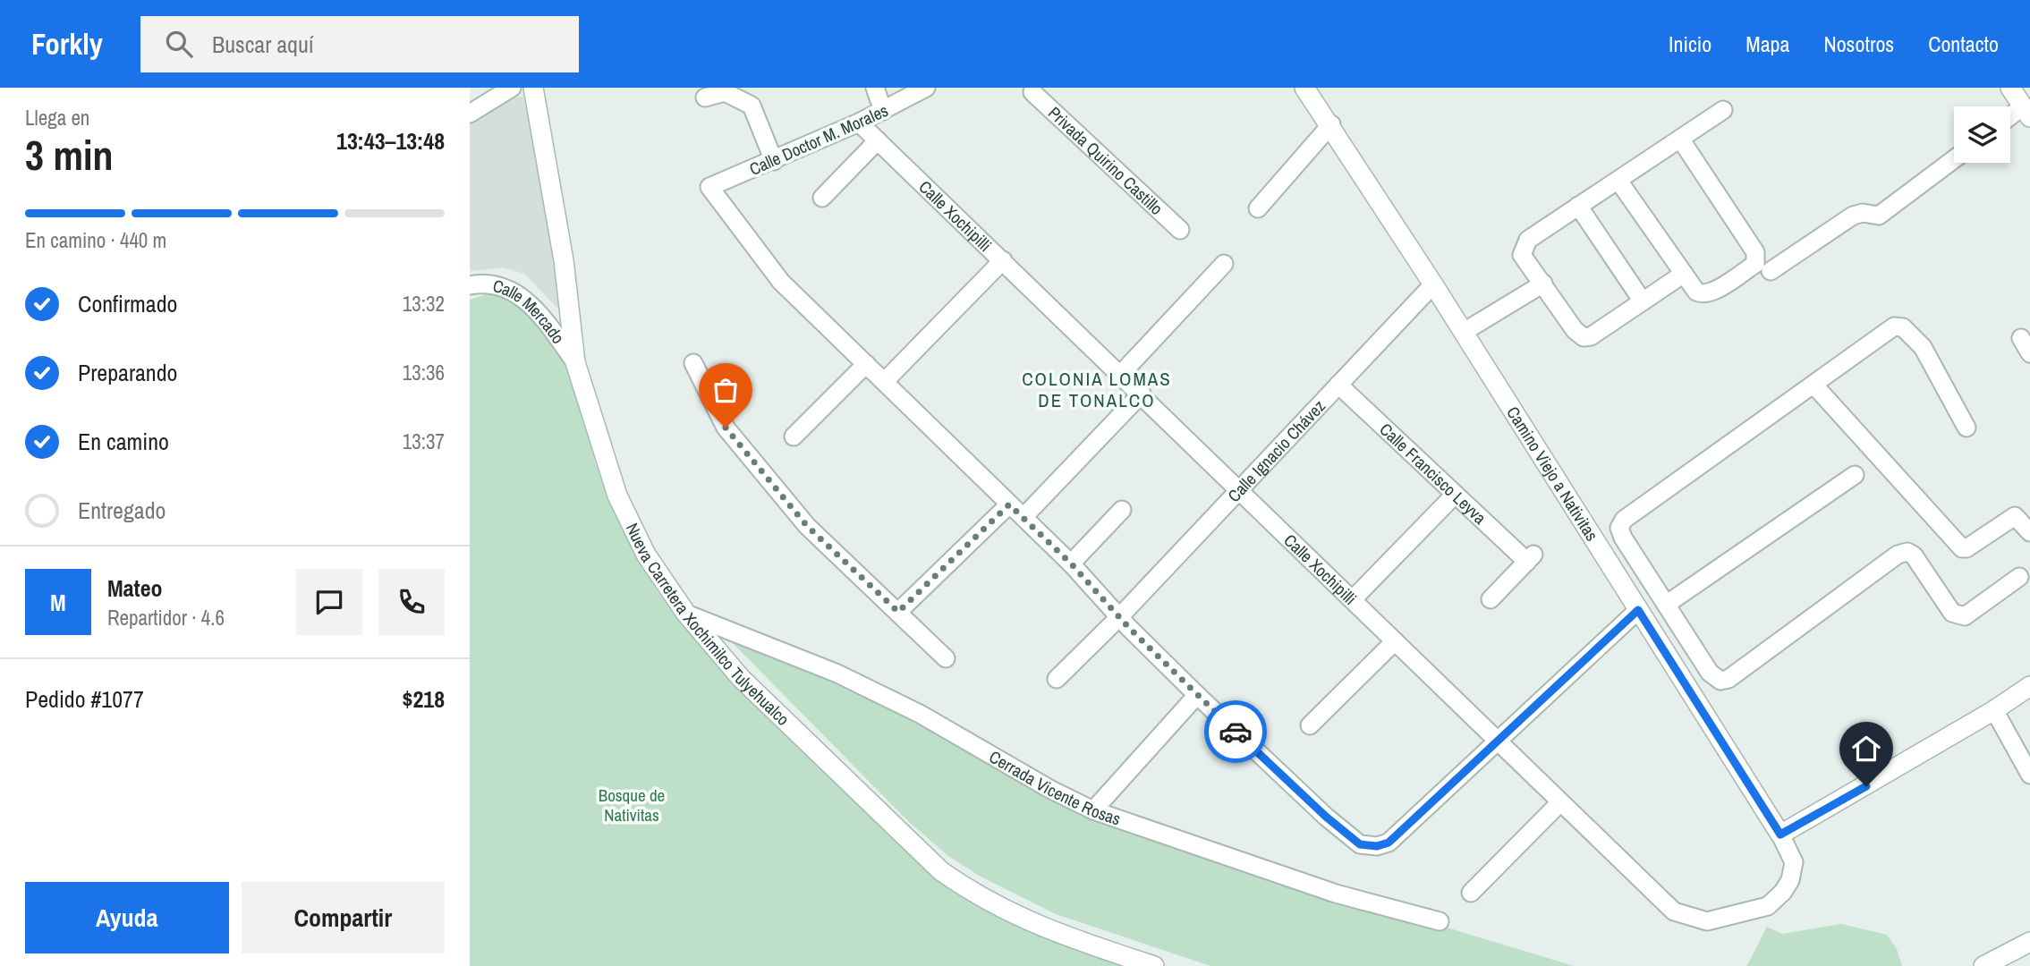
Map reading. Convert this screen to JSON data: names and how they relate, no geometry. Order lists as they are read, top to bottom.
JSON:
{
  "streets": {
    "street": [
      "Calle Doctor M. Morales",
      "Privada Quirino Castillo",
      "Calle Xochipilli",
      "Calle Mercado",
      "Calle Ignacio Chávez",
      "Calle Francisco Leyva",
      "Camino Viejo a Nativitas",
      "Nueva Carretera Xochimilco Tulyehualco",
      "Cerrada Vicente Rosas"
    ]
  },
  "crossings": [
    ["Calle Doctor M. Morales", "Calle Xochipilli"],
    ["Calle Xochipilli", "Calle Ignacio Chávez"],
    ["Calle Xochipilli", "Camino Viejo a Nativitas"],
    ["Calle Mercado", "Nueva Carretera Xochimilco Tulyehualco"],
    ["Calle Ignacio Chávez", "Calle Francisco Leyva"],
    ["Calle Ignacio Chávez", "Camino Viejo a Nativitas"],
    ["Nueva Carretera Xochimilco Tulyehualco", "Cerrada Vicente Rosas"]
  ],
  "districts": ["COLONIA LOMAS DE TONALCO"],
  "parks": ["Bosque de Nativitas"],
  "page": {
    "header": "Forkly",
    "search": "Buscar aquí",
    "nav": [
      "Inicio",
      "Mapa",
      "Nosotros",
      "Contacto"
    ],
    "heading": ["3 min", "Llega en", "13:43–13:48"],
    "panel": [
      "Mateo",
      "Repartidor · 4.6",
      "Pedido #1077",
      "$218"
    ],
    "bar": "En camino · 440 m",
    "list": [
      ["Confirmado", "13:32"],
      ["Preparando", "13:36"],
      ["En camino", "13:37"],
      "Entregado"
    ],
    "round": "M",
    "buttons": ["Ayuda", "Compartir"]
  }
}
